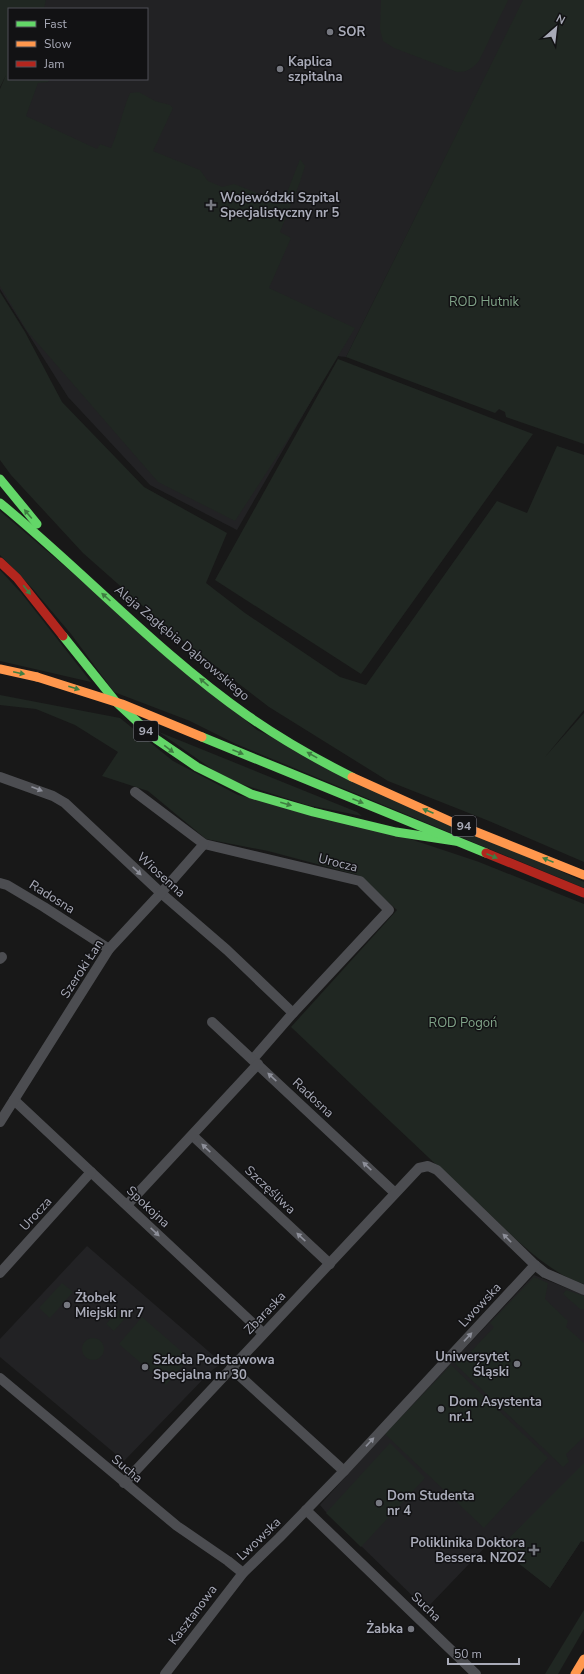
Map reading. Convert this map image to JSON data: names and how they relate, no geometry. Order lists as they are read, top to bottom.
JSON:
{
  "streets": {
    "main road": ["Aleja Zagłębia Dąbrowskiego", "94"],
    "street": [
      "Urocza",
      "Wiosenna",
      "Radosna",
      "Szeroki Łan",
      "Szczęśliwa",
      "Spokojna",
      "Lwowska",
      "Zbaraska",
      "Sucha",
      "Kasztanowa"
    ]
  },
  "crossings": [
    ["Aleja Zagłębia Dąbrowskiego", "94"],
    ["Urocza", "Wiosenna"],
    ["Urocza", "Radosna"],
    ["Urocza", "Szeroki Łan"],
    ["Urocza", "Szczęśliwa"],
    ["Urocza", "Spokojna"],
    ["Wiosenna", "Szeroki Łan"],
    ["Radosna", "Szeroki Łan"],
    ["Radosna", "Zbaraska"],
    ["Szeroki Łan", "Spokojna"],
    ["Szczęśliwa", "Zbaraska"],
    ["Spokojna", "Zbaraska"],
    ["Lwowska", "Zbaraska"],
    ["Lwowska", "Sucha"],
    ["Lwowska", "Kasztanowa"],
    ["Zbaraska", "Sucha"],
    ["Sucha", "Kasztanowa"]
  ],
  "one_way": [
    "Wiosenna",
    "Radosna",
    "Szczęśliwa",
    "Spokojna",
    "Lwowska"
  ],
  "parks": ["ROD Hutnik", "ROD Pogoń"],
  "places": {
    "other": [
      "SOR",
      "Kaplica szpitalna",
      "Żłobek Miejski nr 7",
      "Uniwersytet Śląski",
      "Szkoła Podstawowa Specjalna nr 30",
      "Dom Asystenta nr.1",
      "Dom Studenta nr 4",
      "Żabka"
    ],
    "health": ["Wojewódzki Szpital Specjalistyczny nr 5", "Poliklinika Doktora Bessera. NZOZ"]
  },
  "legend": ["Fast", "Slow", "Jam"],
  "scale_bar": "50 m",
  "north": "top right"
}
